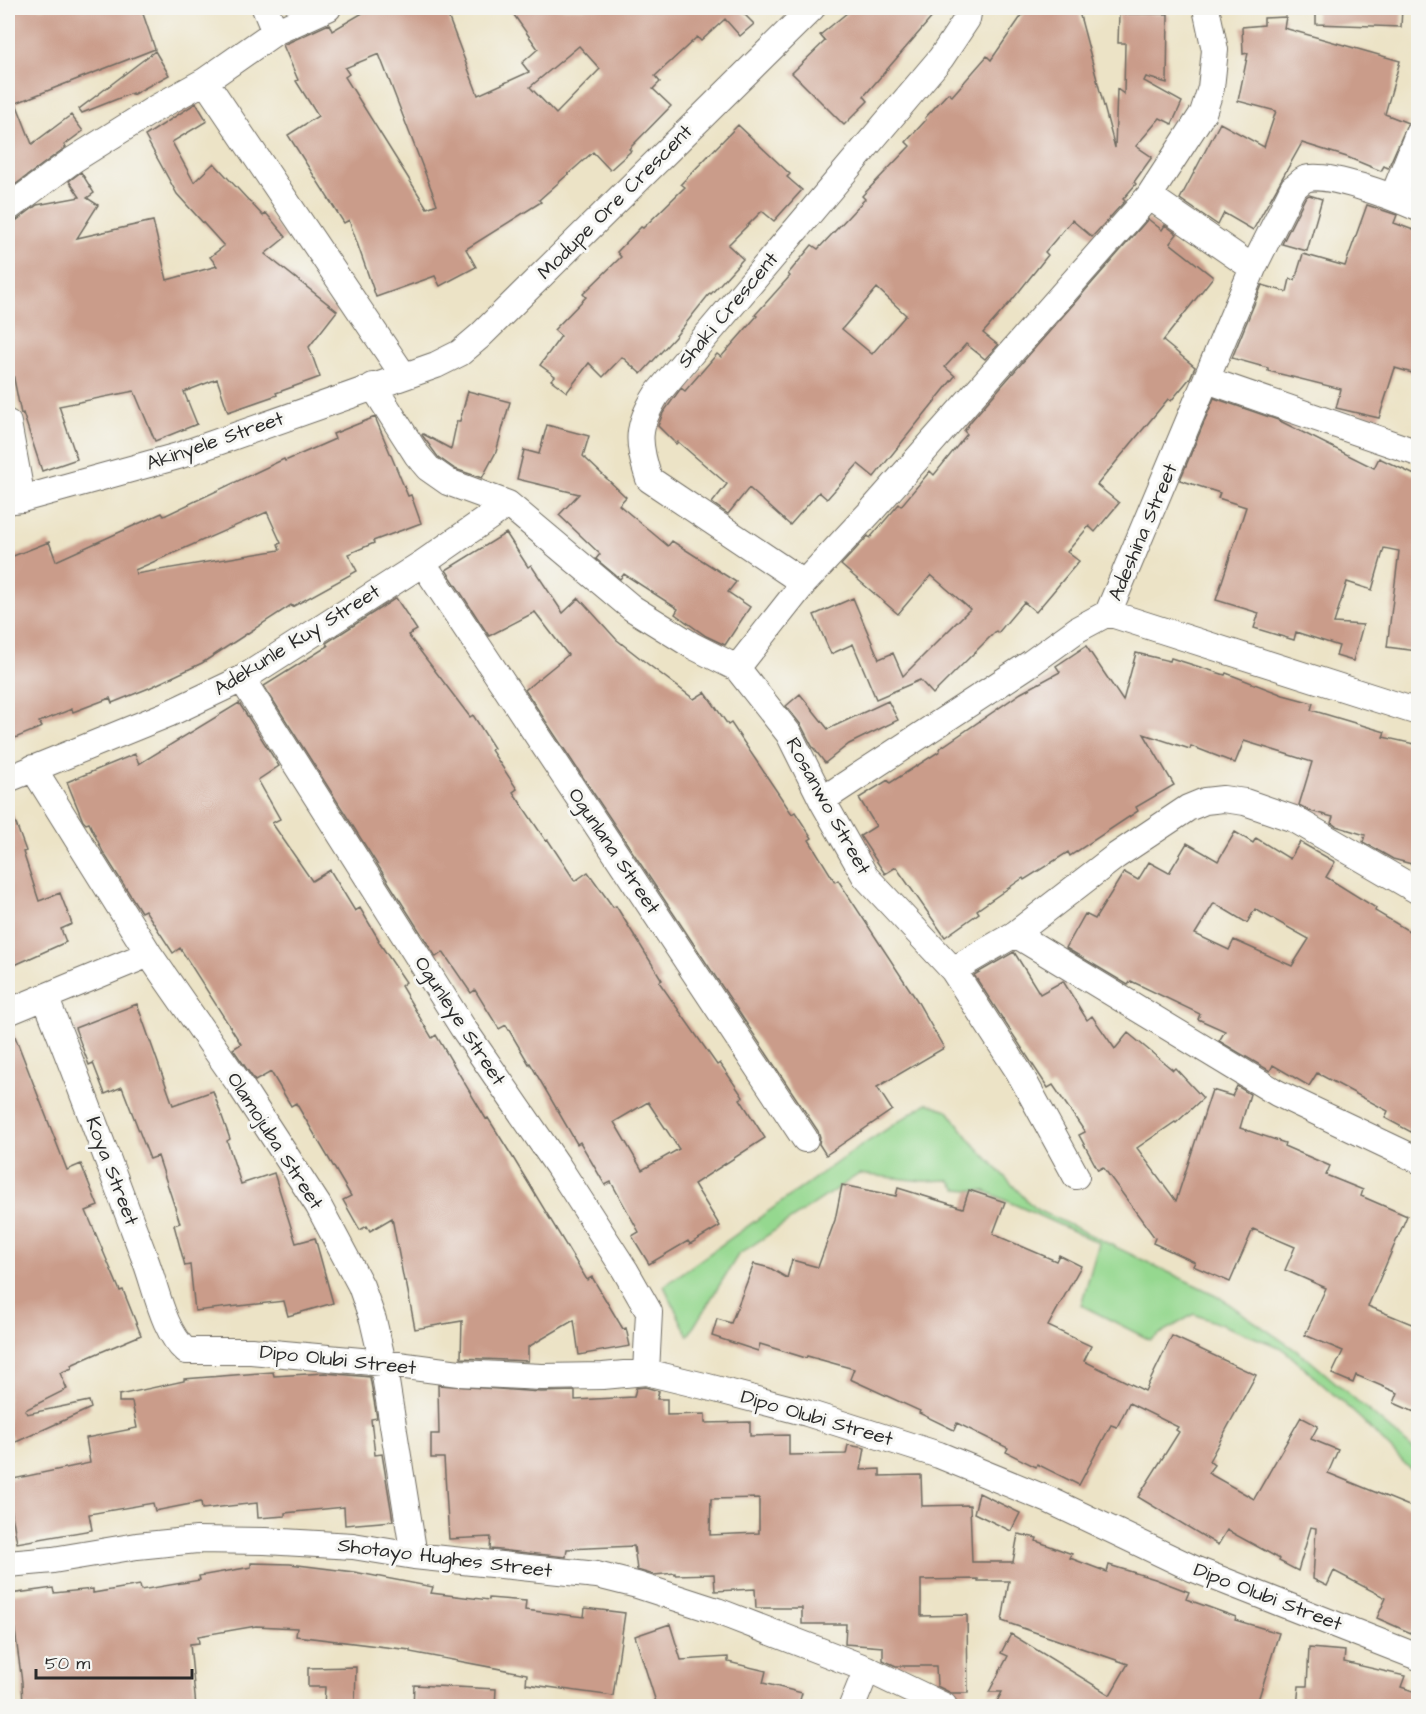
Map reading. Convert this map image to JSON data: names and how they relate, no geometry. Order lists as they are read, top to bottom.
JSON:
{
  "streets": {
    "street": [
      "Modupe Ore Crescent",
      "Shaki Crescent",
      "Akinyele Street",
      "Adeshina Street",
      "Adekunle Kuy Street",
      "Rosanwo Street",
      "Ogunlana Street",
      "Ogunleye Street",
      "Olamojuba Street",
      "Koya Street",
      "Dipo Olubi Street",
      "Shotayo Hughes Street"
    ]
  },
  "crossings": [
    ["Modupe Ore Crescent", "Akinyele Street"],
    ["Akinyele Street", "Rosanwo Street"],
    ["Adeshina Street", "Rosanwo Street"],
    ["Adekunle Kuy Street", "Rosanwo Street"],
    ["Adekunle Kuy Street", "Ogunlana Street"],
    ["Adekunle Kuy Street", "Ogunleye Street"],
    ["Adekunle Kuy Street", "Olamojuba Street"],
    ["Ogunleye Street", "Dipo Olubi Street"],
    ["Olamojuba Street", "Dipo Olubi Street"],
    ["Olamojuba Street", "Shotayo Hughes Street"],
    ["Koya Street", "Dipo Olubi Street"]
  ],
  "scale_bar": "50 m"
}
